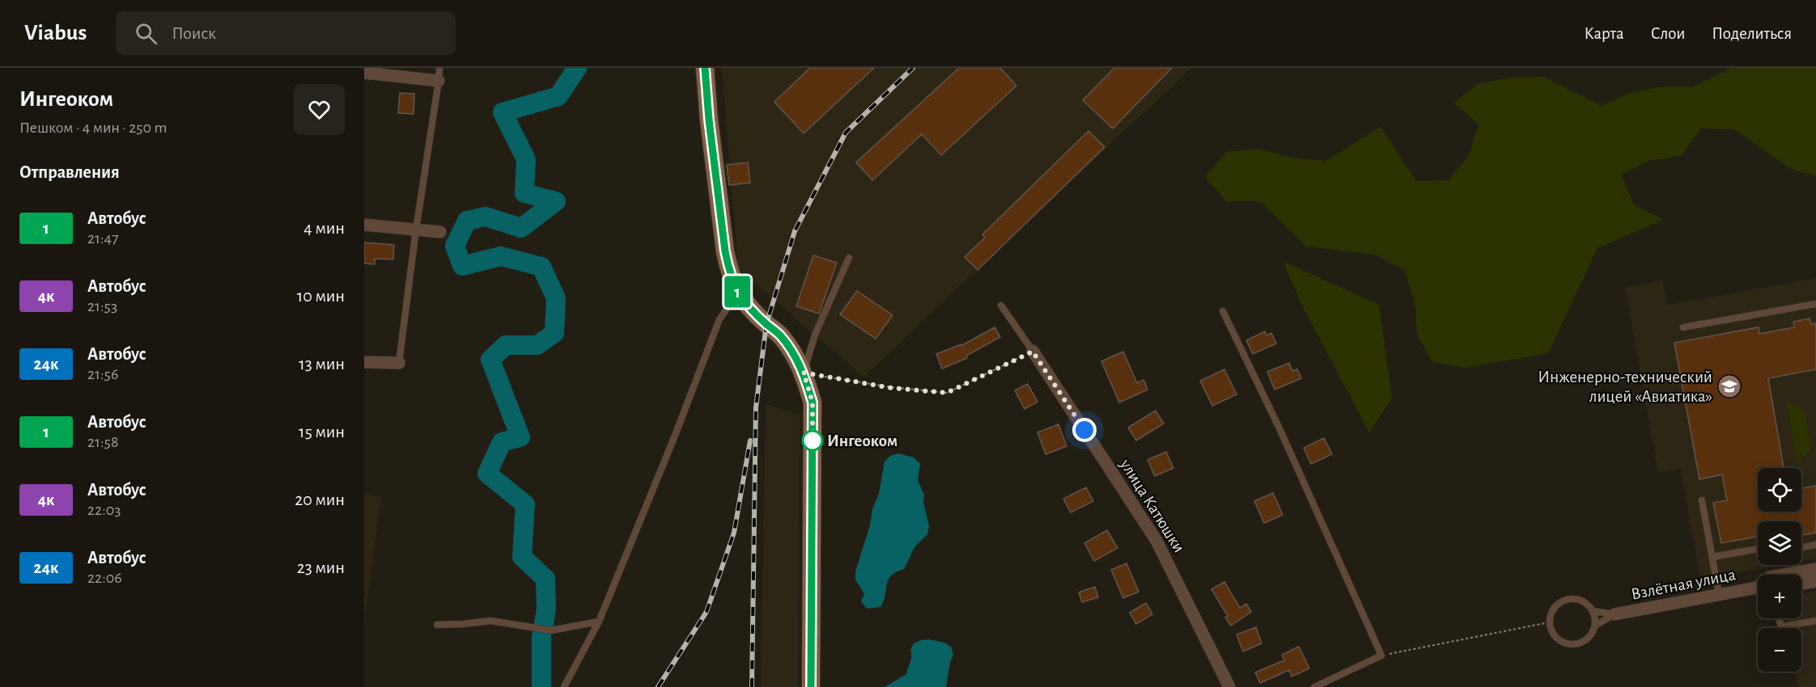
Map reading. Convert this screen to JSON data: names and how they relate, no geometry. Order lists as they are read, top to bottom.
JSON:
{
  "streets": {
    "street": ["улица Катюшки", "Взлётная улица"]
  },
  "places": {
    "school or university": ["Инженерно-технический лицей «Авиатика»"],
    "other": ["Ингеоком"]
  },
  "lines": ["bus line 1"],
  "page": {
    "header": "Viabus",
    "search": "Поиск",
    "nav": ["Карта", "Слои", "Поделиться"],
    "heading": [
      ["Ингеоком", "Пешком · 4 мин · 250 m"],
      "Отправления"
    ],
    "on_map": "1",
    "list": [
      {
        "mark": "1",
        "name": "Автобус",
        "note": "21:47",
        "value": "4 мин"
      },
      {
        "mark": "4к",
        "name": "Автобус",
        "note": "21:53",
        "value": "10 мин"
      },
      {
        "mark": "24к",
        "name": "Автобус",
        "note": "21:56",
        "value": "13 мин"
      },
      {
        "mark": "1",
        "name": "Автобус",
        "note": "21:58",
        "value": "15 мин"
      },
      {
        "mark": "4к",
        "name": "Автобус",
        "note": "22:03",
        "value": "20 мин"
      },
      {
        "mark": "24к",
        "name": "Автобус",
        "note": "22:06",
        "value": "23 мин"
      }
    ],
    "map_buttons": ["+", "−"]
  }
}
